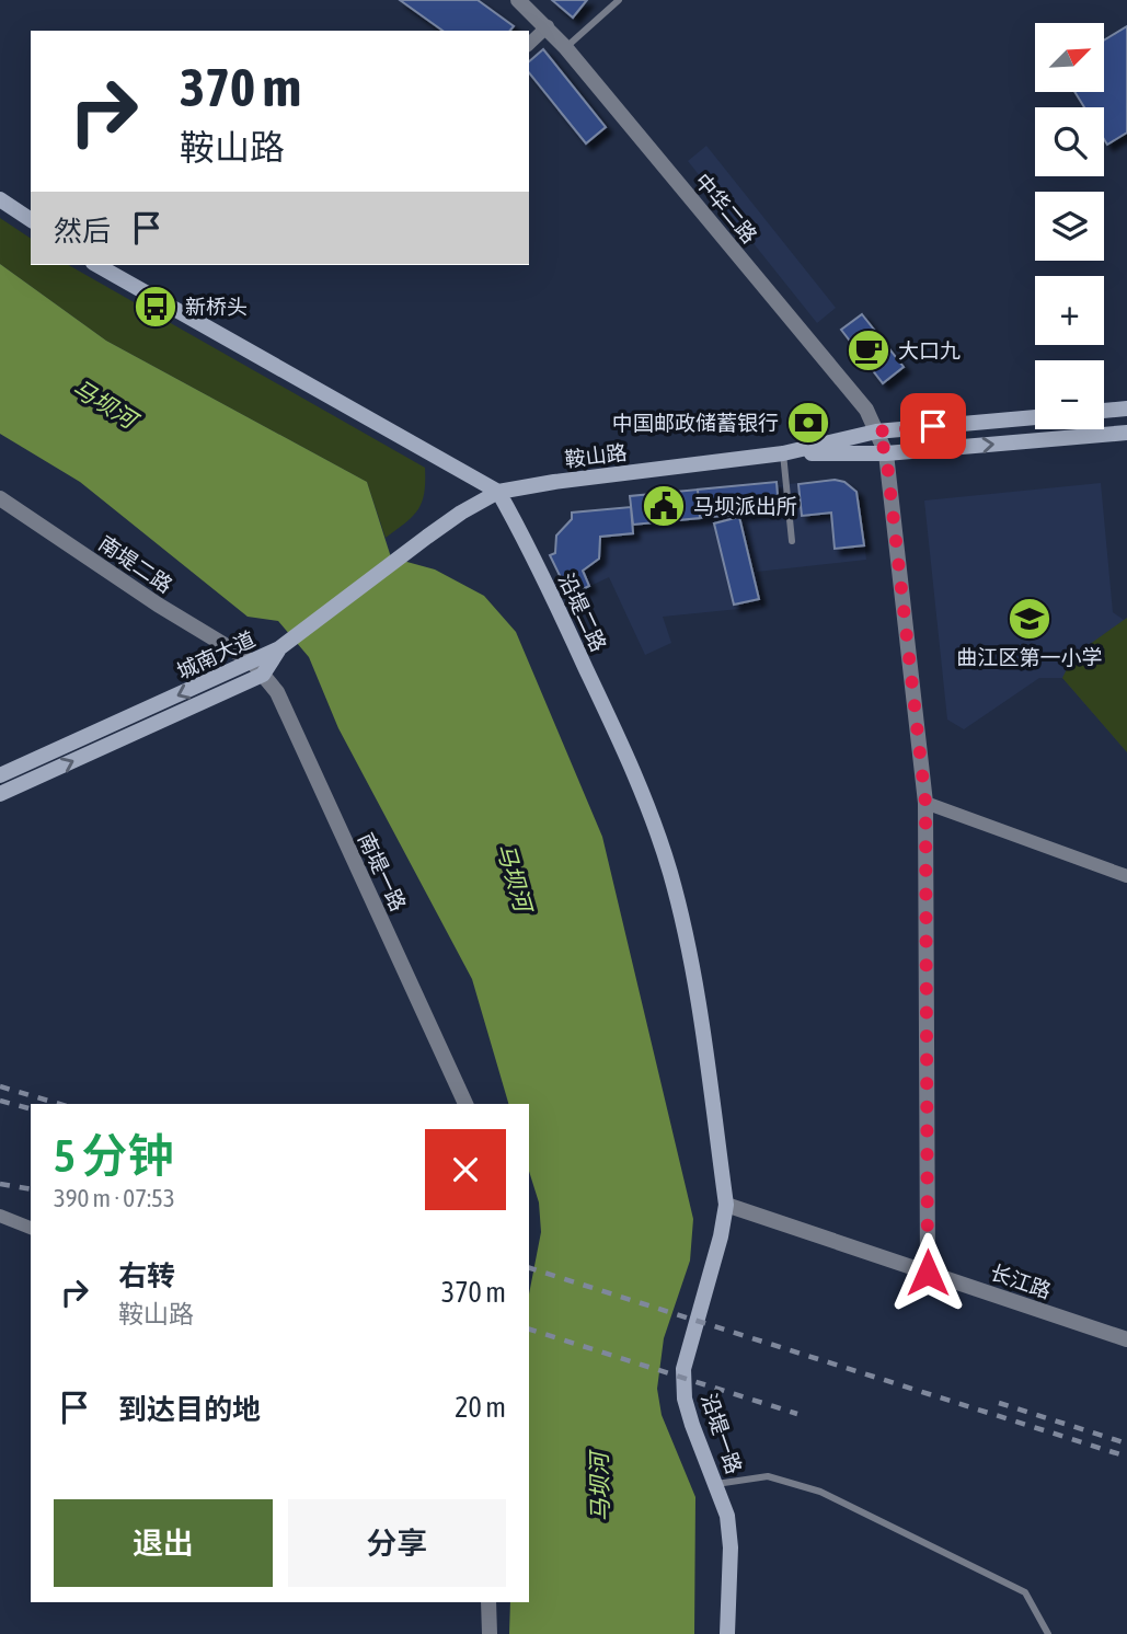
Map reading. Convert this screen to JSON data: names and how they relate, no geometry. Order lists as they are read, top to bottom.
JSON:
{
  "streets": {
    "main road": [
      "鞍山路",
      "沿堤二路",
      "城南大道",
      "沿堤一路"
    ],
    "street": [
      "中华二路",
      "南堤二路",
      "南堤一路",
      "长江路"
    ]
  },
  "crossings": [
    ["中华二路", "鞍山路"],
    ["中华二路", "长江路"],
    ["鞍山路", "沿堤二路"],
    ["鞍山路", "城南大道"],
    ["南堤二路", "城南大道"],
    ["南堤二路", "南堤一路"],
    ["沿堤二路", "长江路"],
    ["沿堤二路", "沿堤一路"],
    ["城南大道", "南堤一路"],
    ["长江路", "沿堤一路"]
  ],
  "water": ["马坝河"],
  "places": {
    "bus stop": ["新桥头"],
    "cafe": ["大口九"],
    "bank": ["中国邮政储蓄银行"],
    "public building": ["马坝派出所"],
    "school or university": ["曲江区第一小学"]
  },
  "north": "top right",
  "page": {
    "map_buttons": ["+", "−"],
    "turn": ["370 m", "鞍山路"],
    "then": "然后",
    "heading": ["5 分钟", "390 m · 07:53"],
    "list": [
      {
        "name": "右转",
        "note": "鞍山路",
        "value": "370 m"
      },
      {
        "name": "到达目的地",
        "value": "20 m"
      }
    ],
    "buttons": ["退出", "分享"]
  }
}
